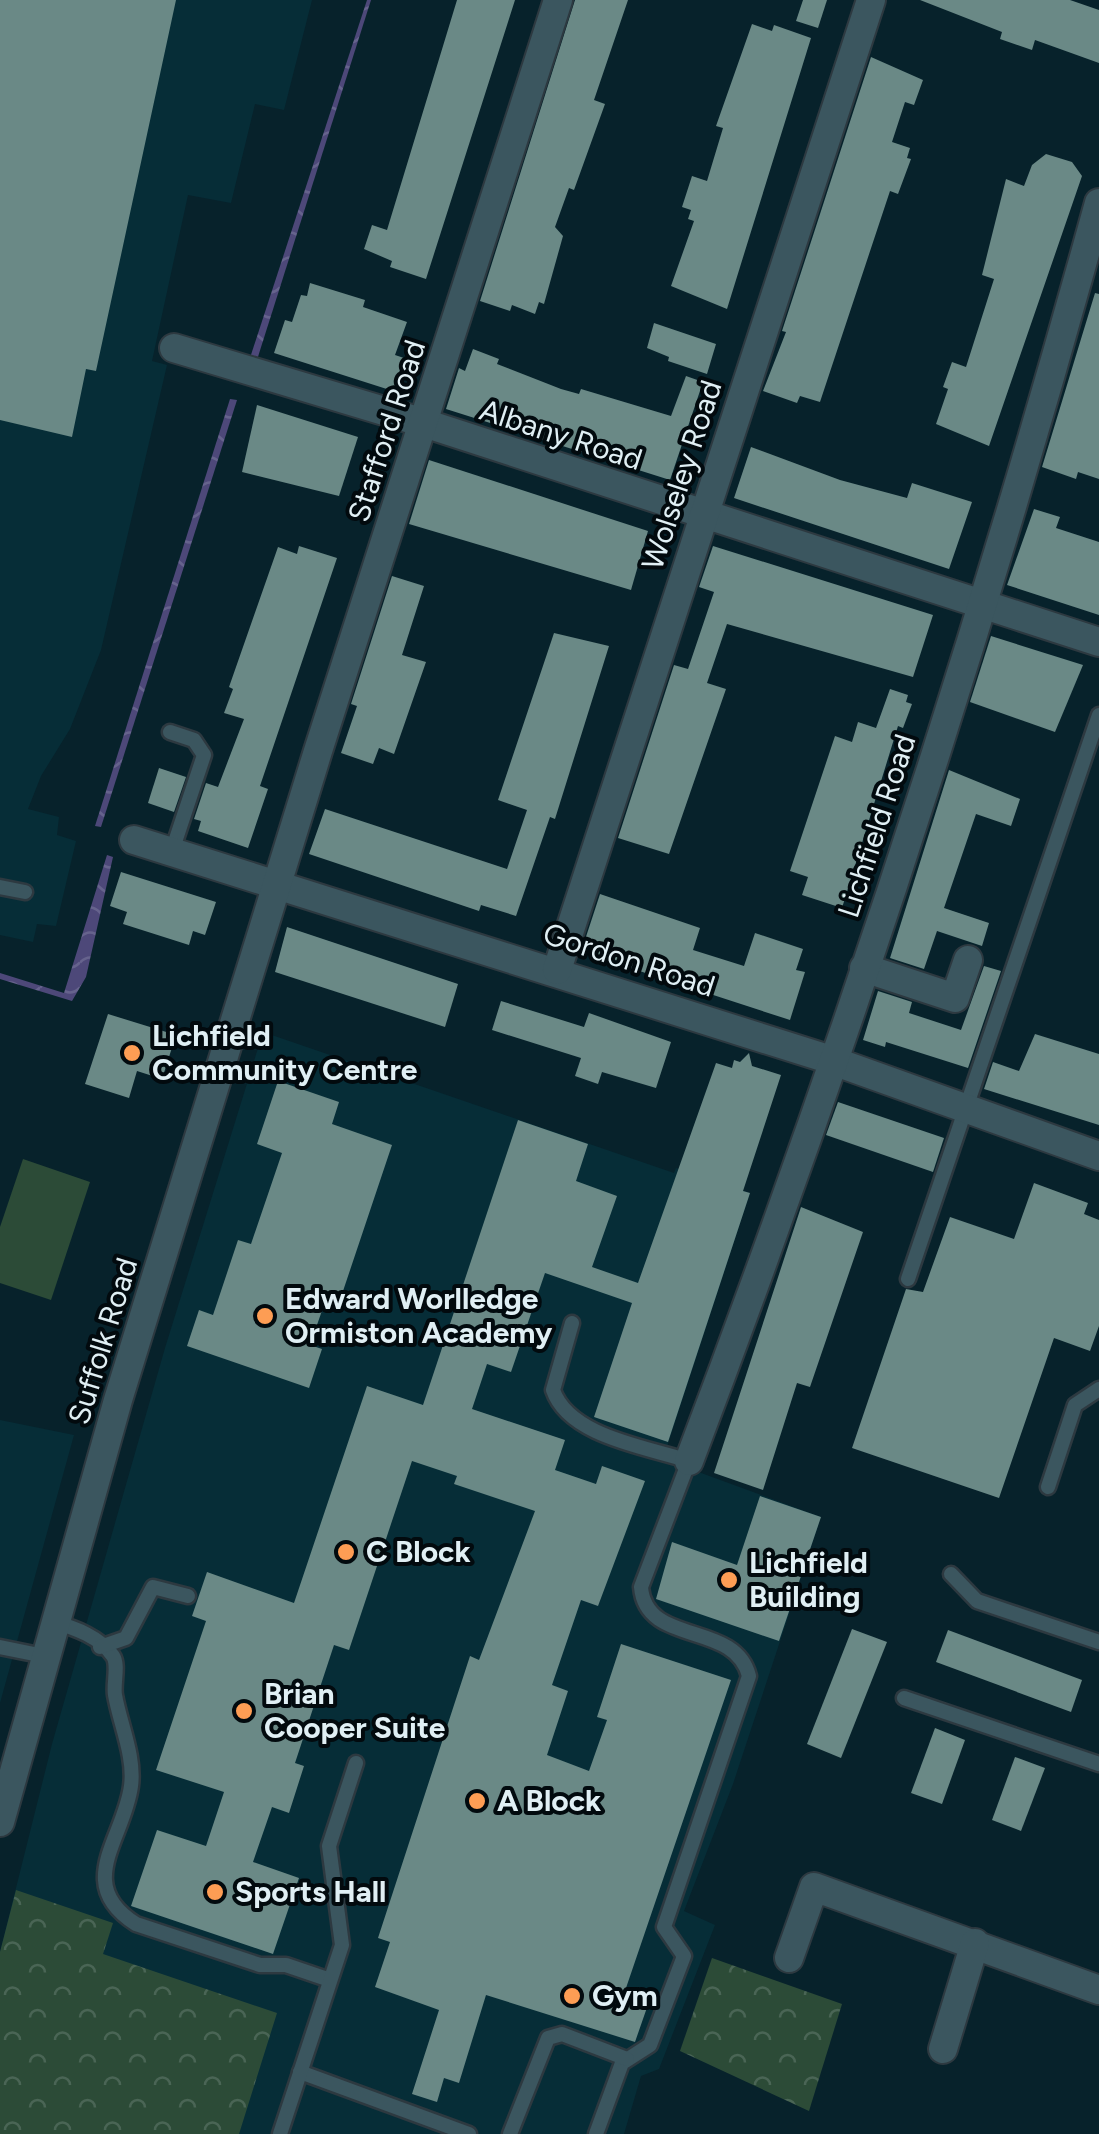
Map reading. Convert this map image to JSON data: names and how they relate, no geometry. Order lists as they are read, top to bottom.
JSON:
{
  "streets": {
    "street": [
      "Stafford Road",
      "Albany Road",
      "Wolseley Road",
      "Lichfield Road",
      "Gordon Road",
      "Suffolk Road"
    ]
  },
  "crossings": [
    ["Stafford Road", "Albany Road"],
    ["Stafford Road", "Gordon Road"],
    ["Stafford Road", "Suffolk Road"],
    ["Albany Road", "Wolseley Road"],
    ["Albany Road", "Lichfield Road"],
    ["Wolseley Road", "Gordon Road"],
    ["Lichfield Road", "Gordon Road"],
    ["Gordon Road", "Suffolk Road"]
  ],
  "places": [
    "Lichfield Community Centre",
    "Edward Worlledge Ormiston Academy",
    "C Block",
    "Lichfield Building",
    "Brian Cooper Suite",
    "A Block",
    "Sports Hall",
    "Gym"
  ]
}
